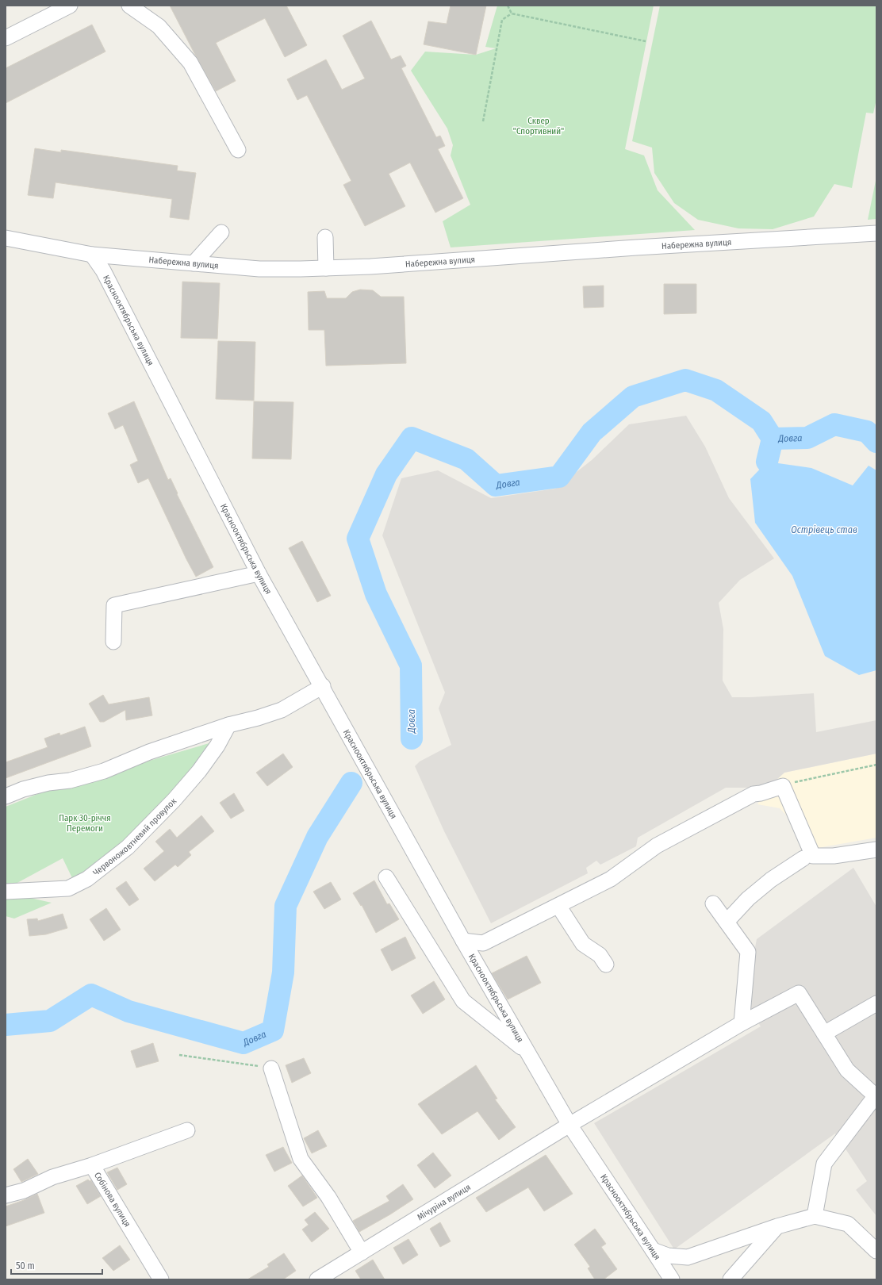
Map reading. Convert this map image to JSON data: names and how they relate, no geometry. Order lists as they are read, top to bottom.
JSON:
{
  "streets": {
    "street": [
      "Набережна вулиця",
      "Краснооктябрьська вулиця",
      "Червоножовтневий провулок",
      "Собінова вулиця",
      "Мічуріна вулиця"
    ]
  },
  "crossings": [
    ["Набережна вулиця", "Краснооктябрьська вулиця"],
    ["Краснооктябрьська вулиця", "Мічуріна вулиця"]
  ],
  "water": ["Довга", "Острівець став"],
  "parks": ["Сквер \"Спортивний\"", "Парк 30-річчя Перемоги"],
  "scale_bar": "50 m"
}
